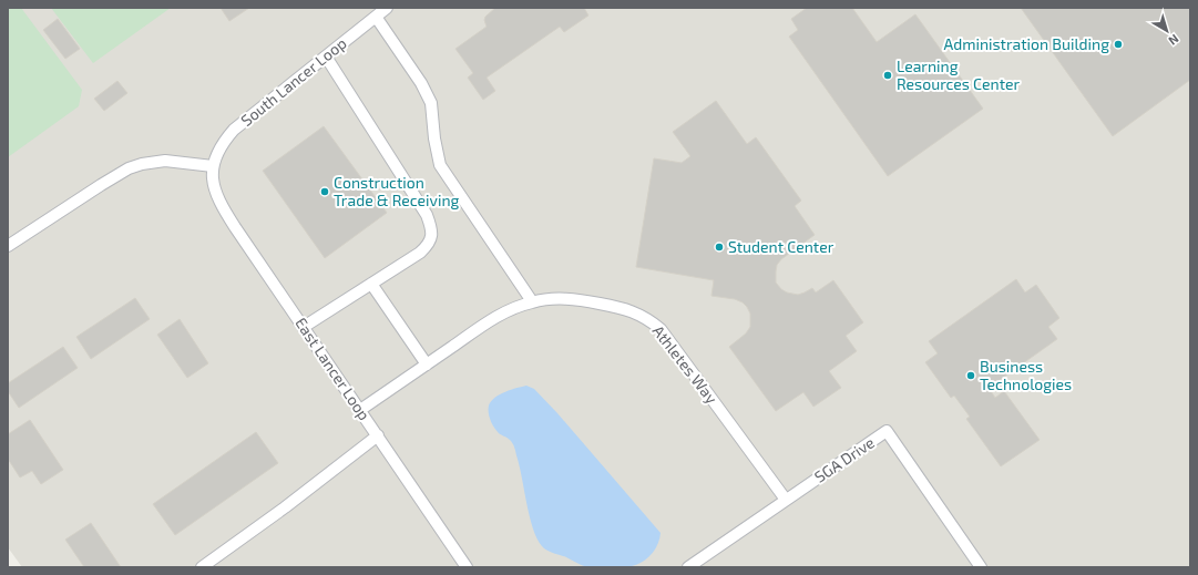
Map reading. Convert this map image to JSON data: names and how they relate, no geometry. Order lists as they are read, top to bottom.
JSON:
{
  "streets": {
    "lane": [
      "South Lancer Loop",
      "Athletes Way",
      "East Lancer Loop",
      "SGA Drive"
    ]
  },
  "crossings": [
    ["South Lancer Loop", "East Lancer Loop"],
    ["Athletes Way", "East Lancer Loop"],
    ["Athletes Way", "SGA Drive"]
  ],
  "places": [
    "Administration Building",
    "Learning Resources Center",
    "Construction Trade & Receiving",
    "Student Center",
    "Business Technologies"
  ],
  "north": "bottom right"
}
